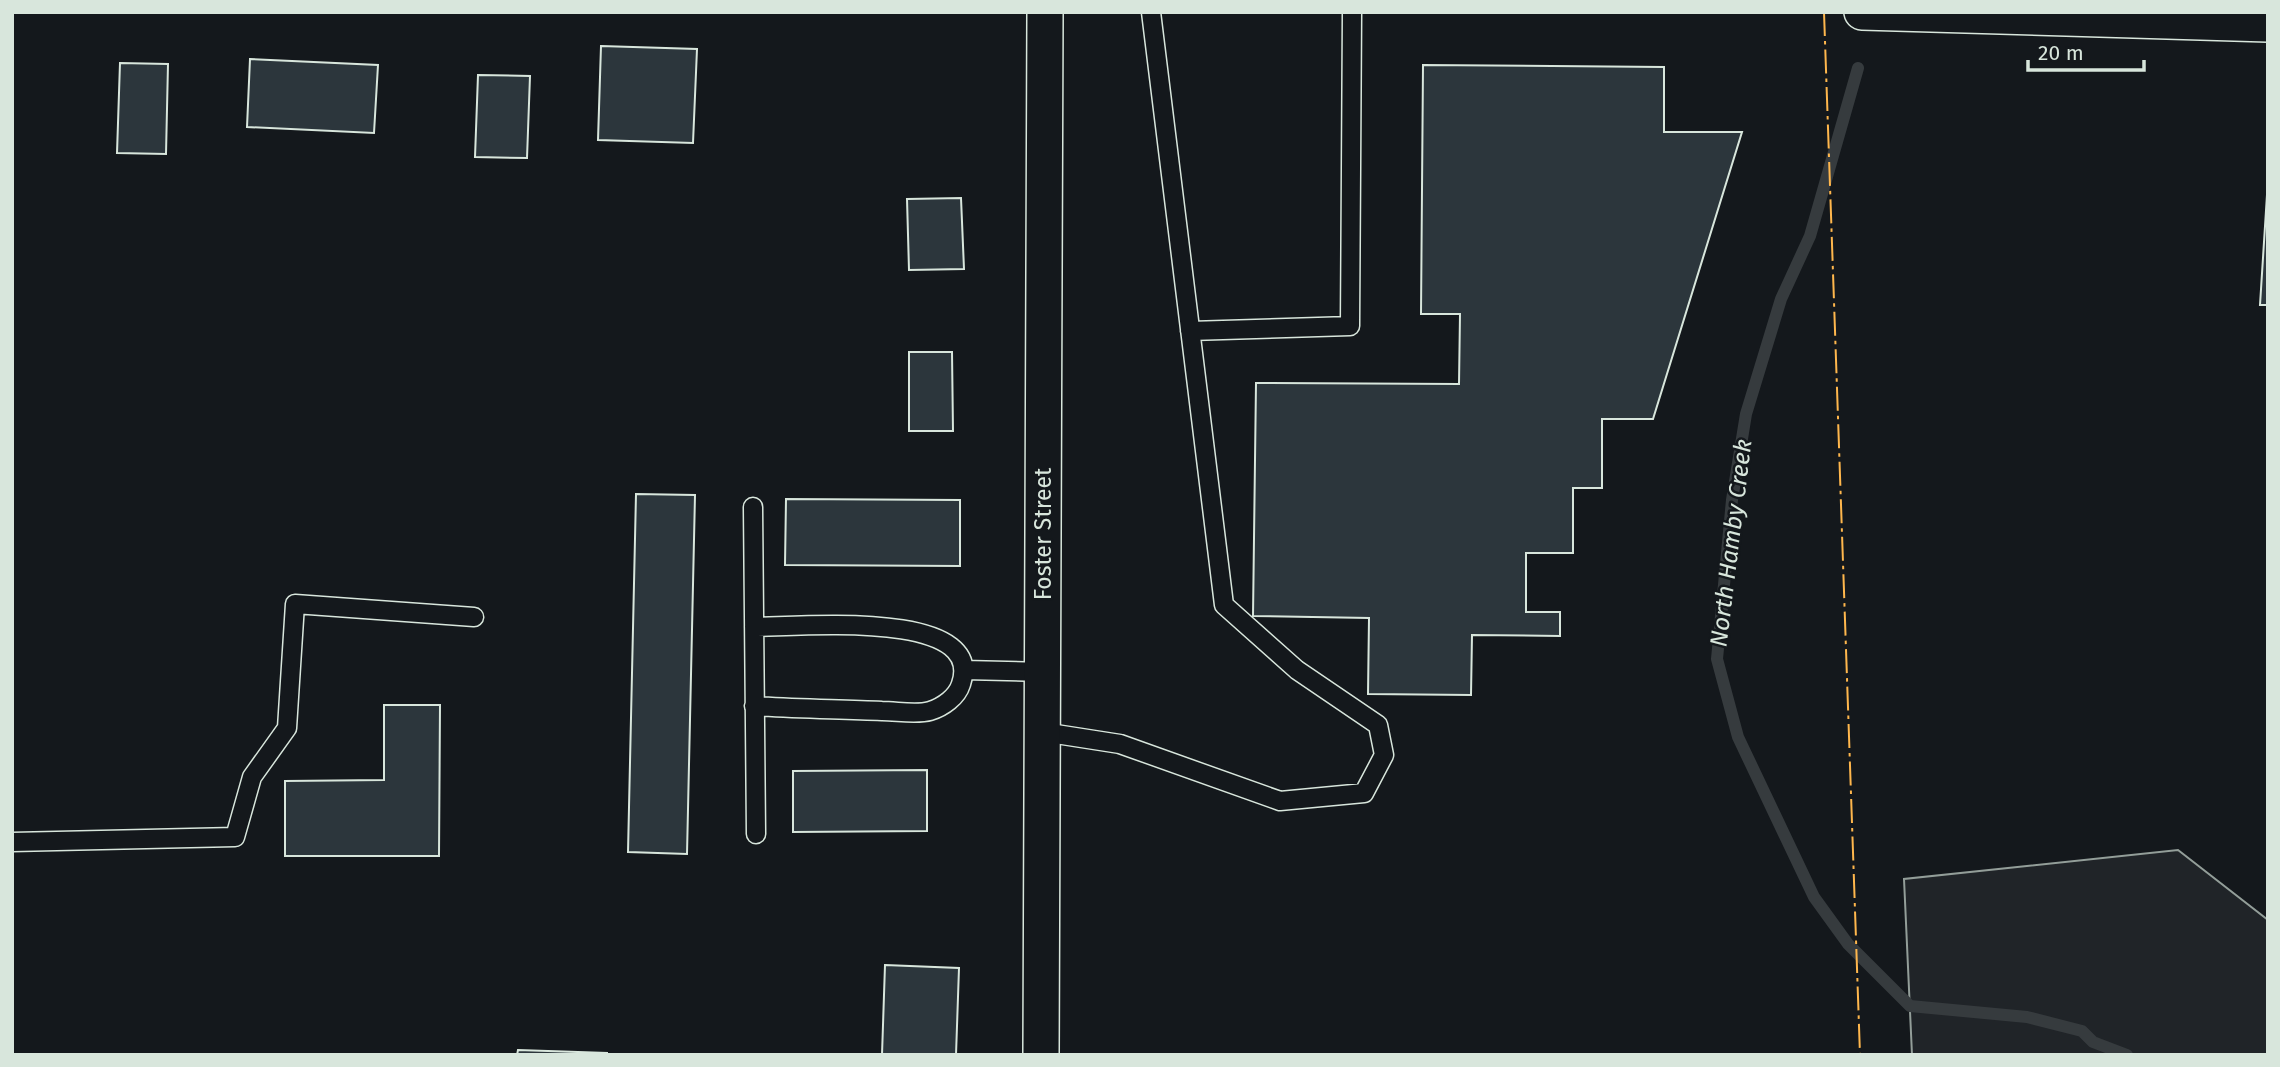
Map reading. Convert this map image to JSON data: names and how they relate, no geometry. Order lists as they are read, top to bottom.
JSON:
{
  "streets": {
    "street": ["Foster Street"]
  },
  "water": ["North Hamby Creek"],
  "scale_bar": "20 m"
}
